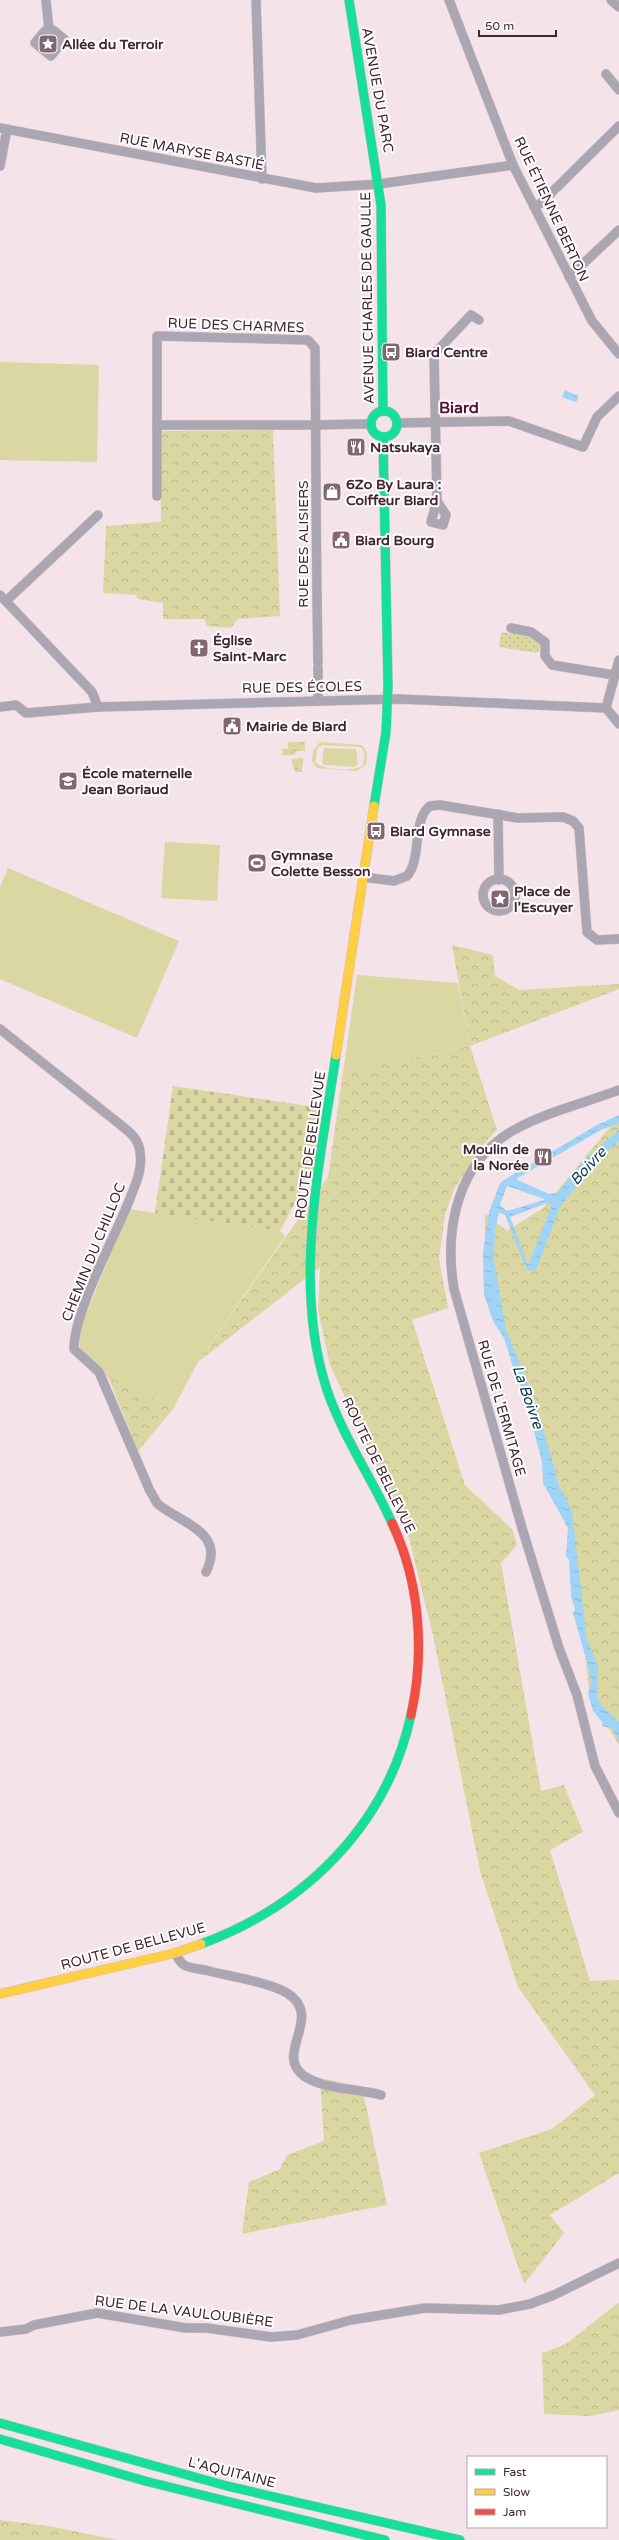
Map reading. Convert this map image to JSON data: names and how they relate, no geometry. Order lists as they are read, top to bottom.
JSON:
{
  "streets": {
    "main road": [
      "AVENUE DU PARC",
      "AVENUE CHARLES DE GAULLE",
      "ROUTE DE BELLEVUE",
      "L'AQUITAINE"
    ],
    "street": [
      "RUE MARYSE BASTIÉ",
      "RUE ÉTIENNE BERTON",
      "RUE DES CHARMES",
      "RUE DES ALISIERS",
      "RUE DES ÉCOLES",
      "CHEMIN DU CHILLOC",
      "RUE DE L’ERMITAGE",
      "RUE DE LA VAULOUBIÈRE"
    ]
  },
  "crossings": [
    ["AVENUE DU PARC", "RUE MARYSE BASTIÉ"],
    ["AVENUE DU PARC", "AVENUE CHARLES DE GAULLE"],
    ["RUE MARYSE BASTIÉ", "RUE ÉTIENNE BERTON"],
    ["RUE MARYSE BASTIÉ", "AVENUE CHARLES DE GAULLE"],
    ["RUE DES CHARMES", "RUE DES ALISIERS"],
    ["RUE DES ALISIERS", "RUE DES ÉCOLES"],
    ["RUE DES ÉCOLES", "ROUTE DE BELLEVUE"]
  ],
  "districts": ["Biard"],
  "water": ["Boivre", "La Boivre"],
  "places": {
    "place": ["Allée du Terroir", "Place de l’Escuyer"],
    "bus stop": ["Biard Centre", "Biard Gymnase"],
    "restaurant": ["Natsukaya", "Moulin de la Norée"],
    "shop": ["6Zo By Laura : Coiffeur Biard"],
    "public building": ["Biard Bourg", "Mairie de Biard"],
    "church": ["Église Saint-Marc"],
    "school or university": ["École maternelle Jean Boriaud"],
    "sports": ["Gymnase Colette Besson"]
  },
  "legend": ["Fast", "Slow", "Jam"],
  "scale_bar": "50 m"
}
